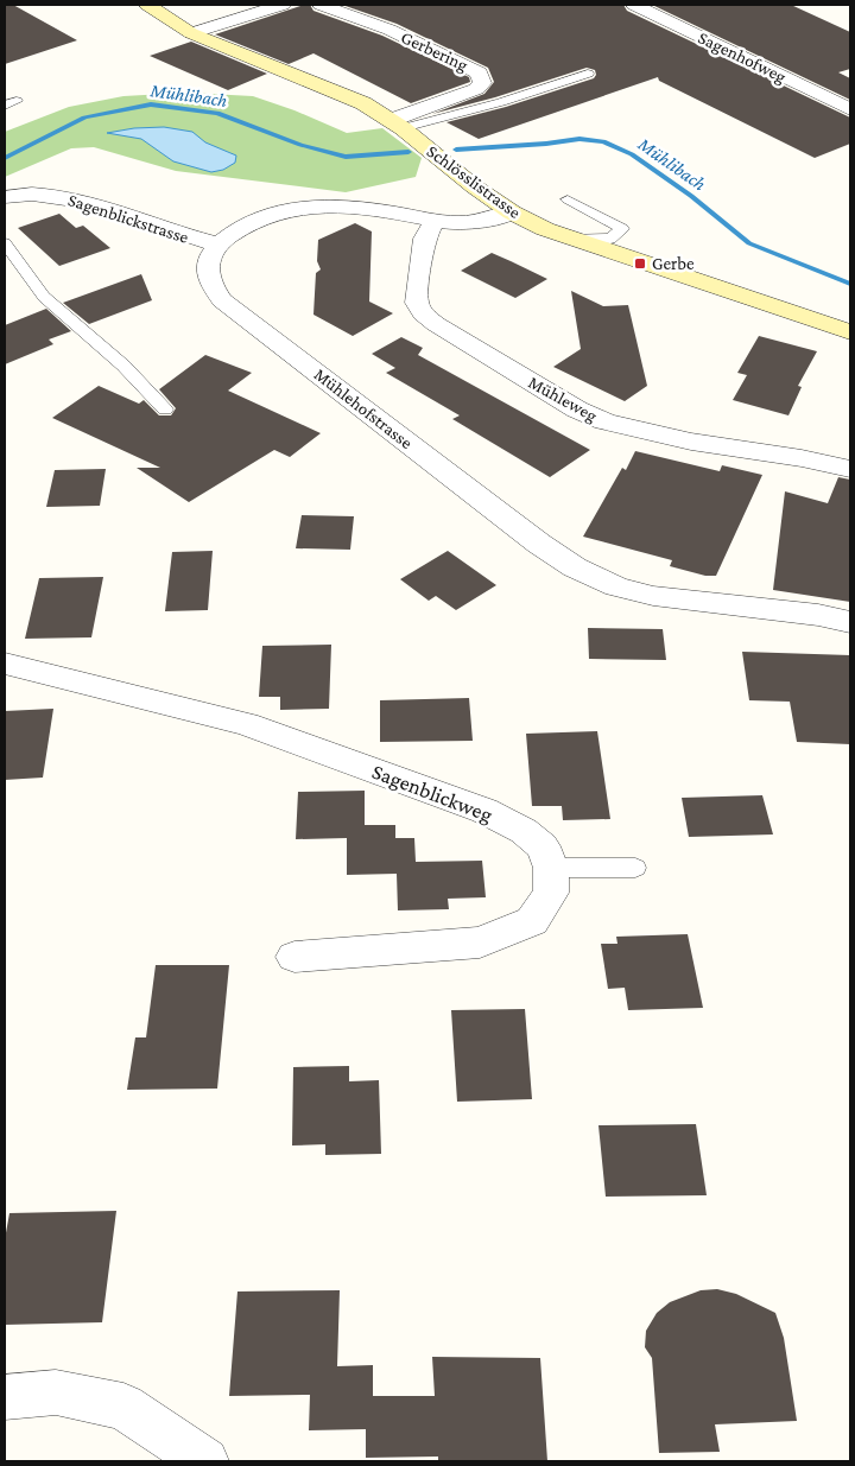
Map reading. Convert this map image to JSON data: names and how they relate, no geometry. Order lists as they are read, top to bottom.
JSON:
{
  "streets": {
    "main road": ["Schlösslistrasse"],
    "street": [
      "Gerbering",
      "Sagenhofweg",
      "Sagenblickstrasse",
      "Mühleweg",
      "Mühlehofstrasse",
      "Sagenblickweg"
    ]
  },
  "crossings": [
    ["Gerbering", "Schlösslistrasse"],
    ["Sagenblickstrasse", "Mühlehofstrasse"]
  ],
  "water": ["Mühlibach"],
  "places": {
    "transit": ["Gerbe"]
  }
}
